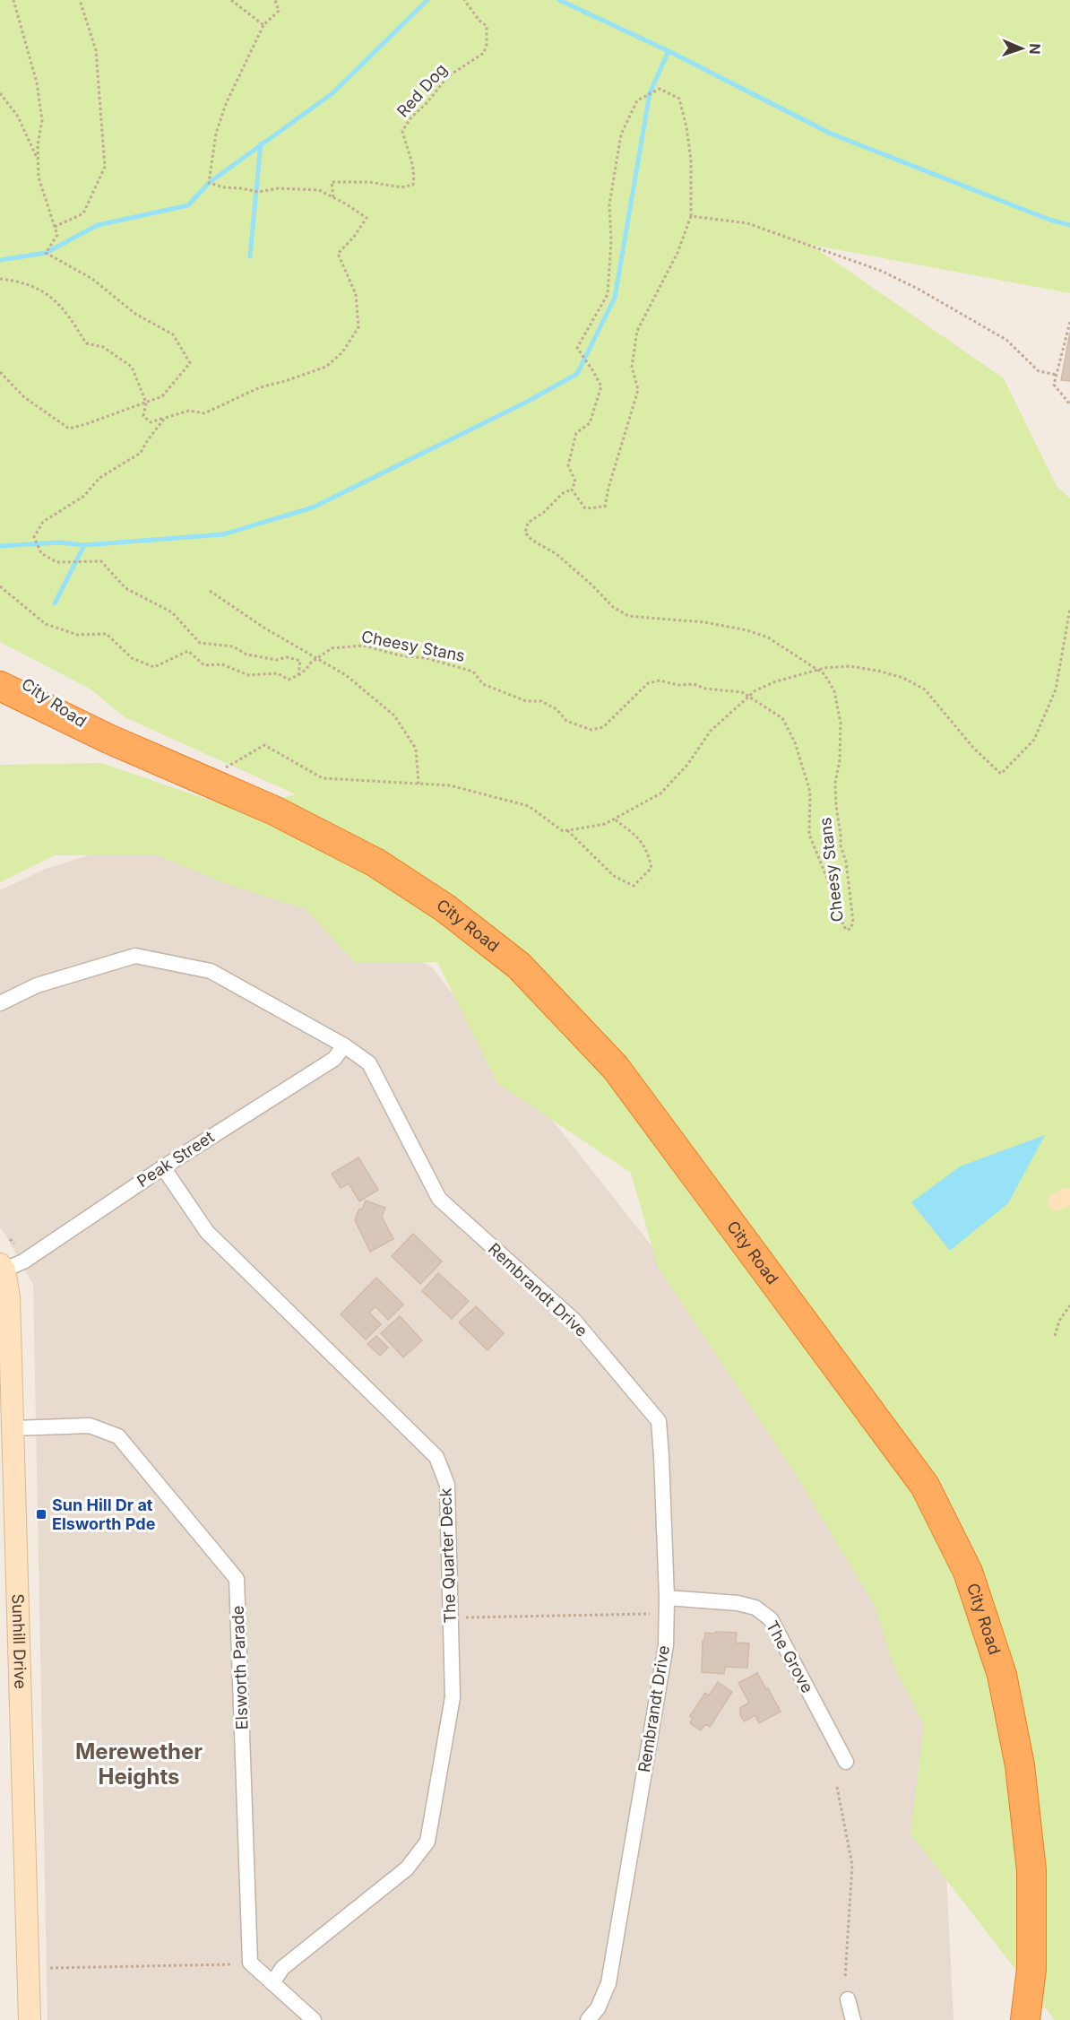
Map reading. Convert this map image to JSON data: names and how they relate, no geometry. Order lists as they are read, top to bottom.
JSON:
{
  "streets": {
    "highway": ["City Road"],
    "street": [
      "Peak Street",
      "Rembrandt Drive",
      "The Quarter Deck",
      "Sunhill Drive",
      "The Grove",
      "Elsworth Parade"
    ],
    "path": ["Red Dog", "Cheesy Stans"]
  },
  "crossings": [
    ["Peak Street", "Rembrandt Drive"],
    ["Peak Street", "The Quarter Deck"],
    ["Peak Street", "Sunhill Drive"],
    ["Rembrandt Drive", "The Grove"],
    ["The Quarter Deck", "Elsworth Parade"],
    ["Sunhill Drive", "Elsworth Parade"]
  ],
  "districts": ["Merewether Heights"],
  "places": {
    "transit": ["Sun Hill Dr at Elsworth Pde"]
  },
  "north": "right"
}
